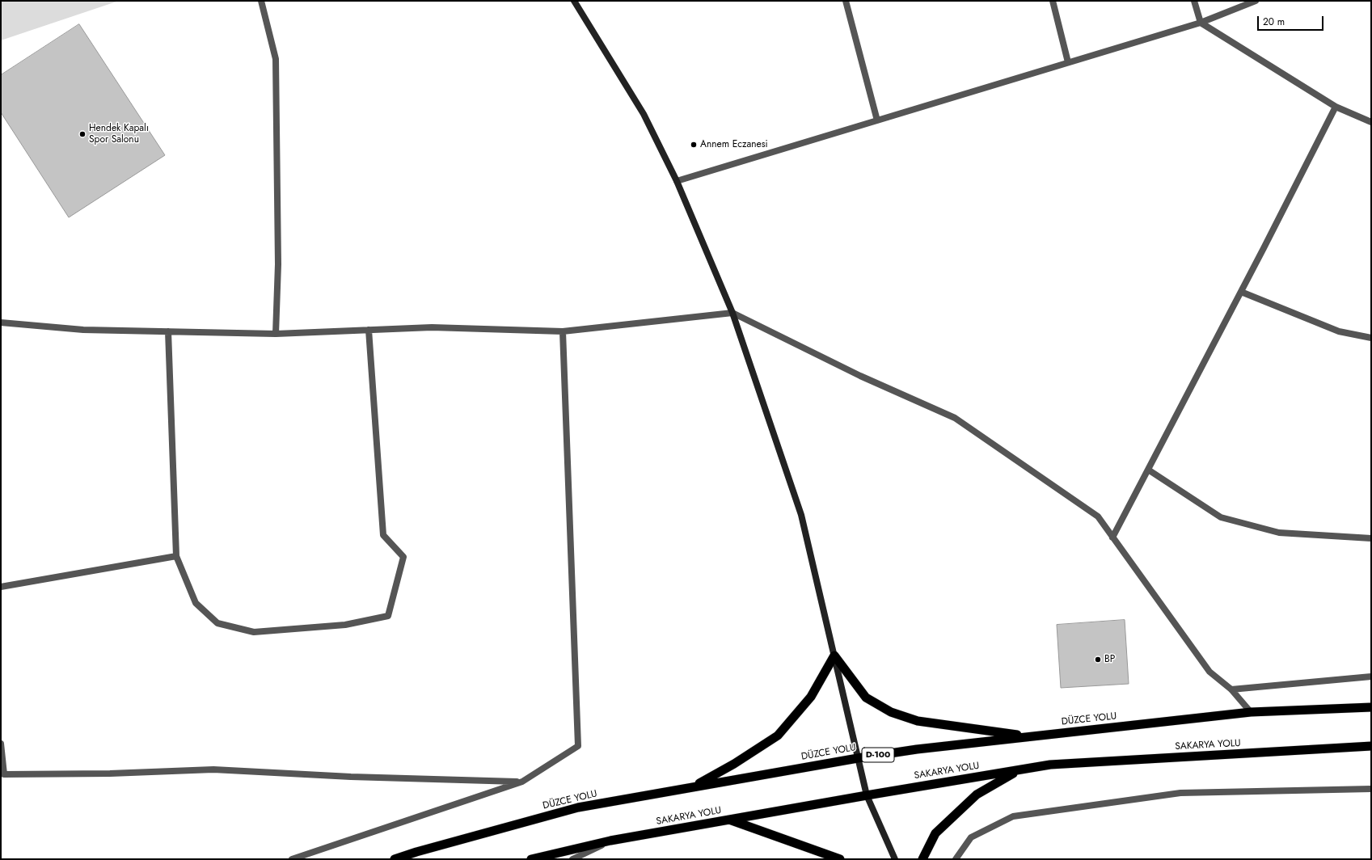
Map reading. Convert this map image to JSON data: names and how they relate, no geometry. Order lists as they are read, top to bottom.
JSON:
{
  "streets": {
    "highway": ["DÜZCE YOLU", "SAKARYA YOLU", "D-100"]
  },
  "places": ["Hendek Kapalı Spor Salonu", "Annem Eczanesi", "BP"],
  "scale_bar": "20 m"
}
